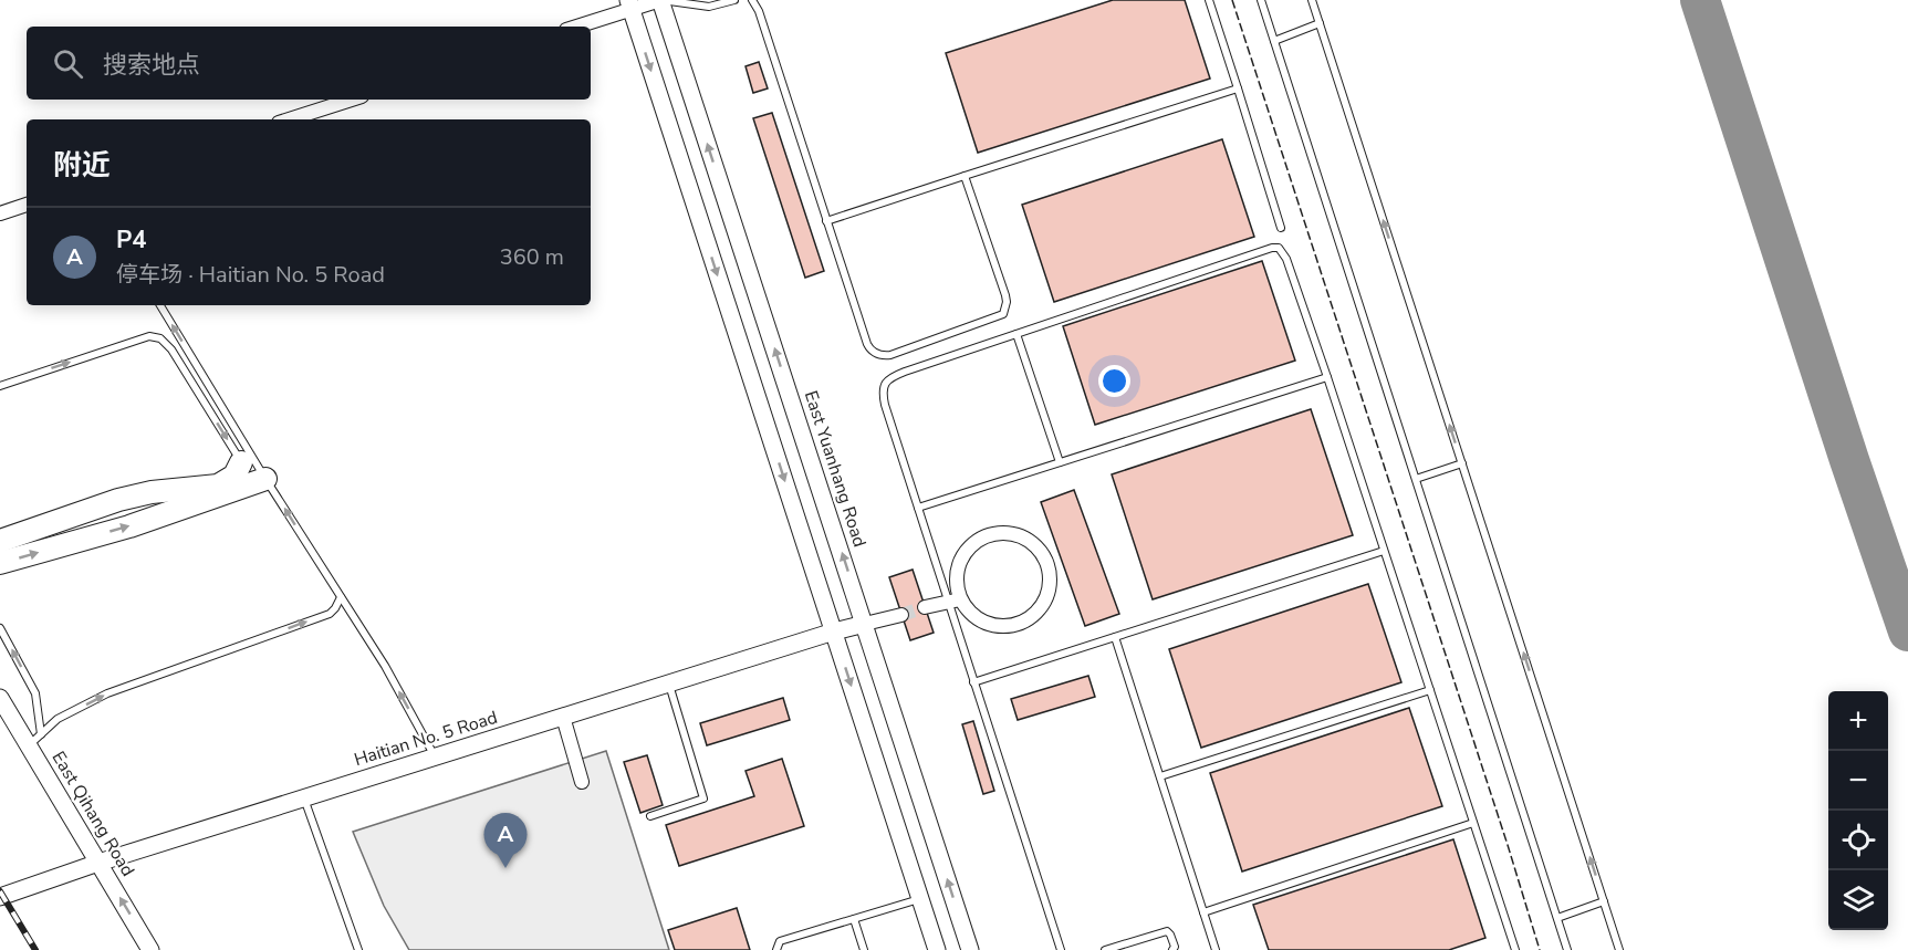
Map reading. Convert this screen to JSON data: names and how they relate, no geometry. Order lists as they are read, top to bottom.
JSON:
{
  "streets": {
    "street": ["East Yuanhang Road", "Haitian No. 5 Road", "East Qihang Road"]
  },
  "crossings": [
    ["East Yuanhang Road", "Haitian No. 5 Road"],
    ["Haitian No. 5 Road", "East Qihang Road"]
  ],
  "page": {
    "search": "搜索地点",
    "heading": "附近",
    "list": [
      {
        "mark": "A",
        "name": "P4",
        "note": "停车场 · Haitian No. 5 Road",
        "value": "360 m"
      }
    ],
    "map_buttons": ["+", "−"],
    "pins": "A"
  }
}
